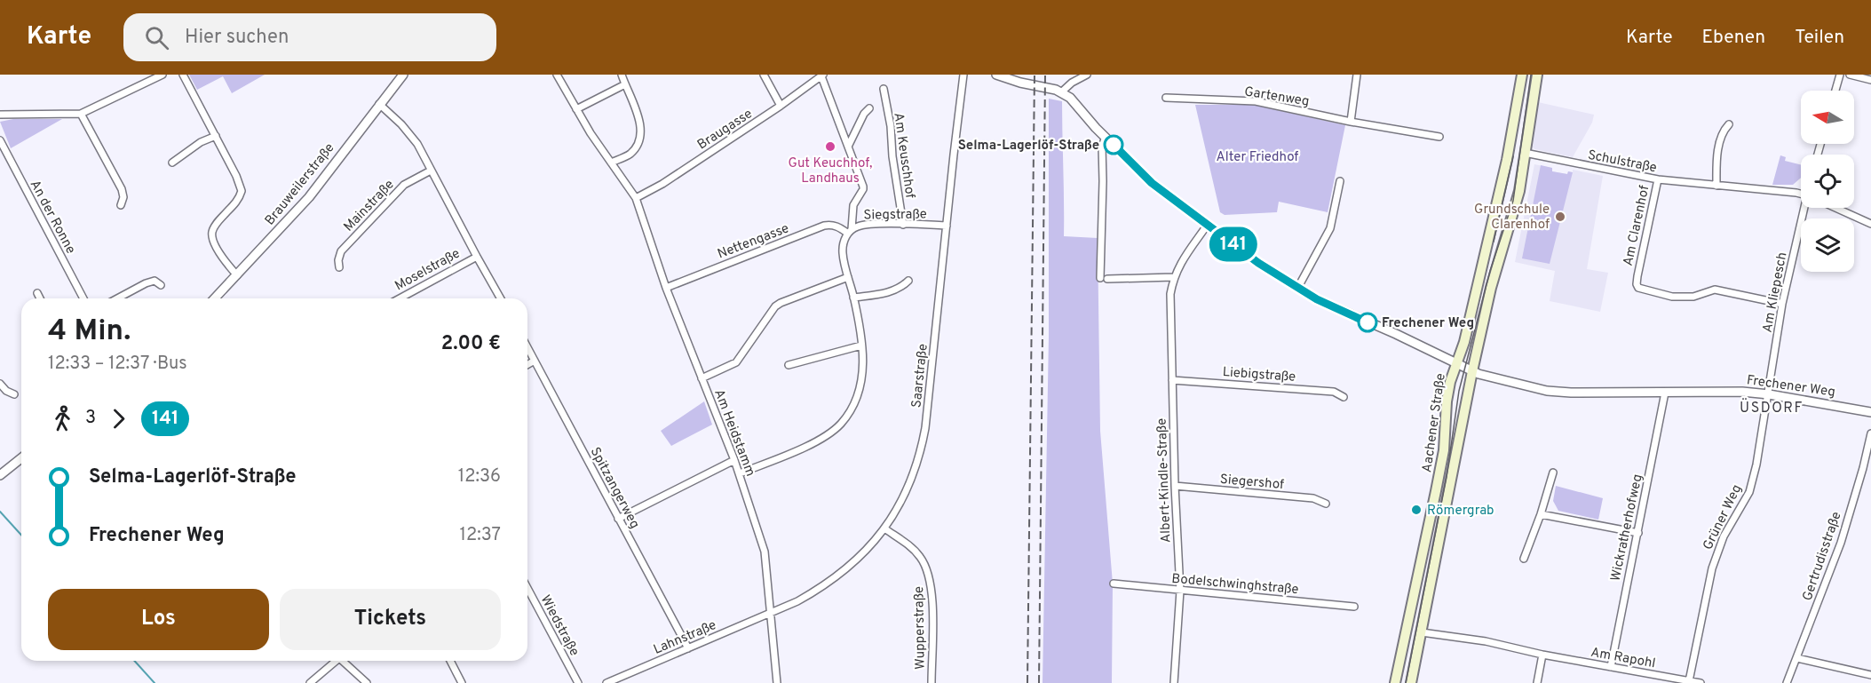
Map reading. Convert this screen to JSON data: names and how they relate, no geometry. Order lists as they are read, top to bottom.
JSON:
{
  "streets": {
    "main road": ["Aachener Straße"],
    "street": [
      "Gartenweg",
      "Braugasse",
      "Am Keuschhof",
      "Schulstraße",
      "Brauweilerstraße",
      "Mainstraße",
      "Siegstraße",
      "An der Ronne",
      "Am Clarenhof",
      "Nettengasse",
      "Moselstraße",
      "Am Kliepesch",
      "Liebigstraße",
      "Saarstraße",
      "Frechener Weg",
      "Am Heidstamm",
      "Albert-Kindle-Straße",
      "Siegershof",
      "Spitzangerweg",
      "Grüner Weg",
      "Wickratherhofweg",
      "Gertrudisstraße",
      "Bodelschwinghstraße",
      "Wiedstraße",
      "Wupperstraße",
      "Lahnstraße",
      "Am Rapohl"
    ]
  },
  "crossings": [
    ["Braugasse", "Am Heidstamm"],
    ["Am Keuschhof", "Siegstraße"],
    ["Schulstraße", "Am Clarenhof"],
    ["Schulstraße", "Aachener Straße"],
    ["Siegstraße", "Nettengasse"],
    ["Siegstraße", "Saarstraße"],
    ["Siegstraße", "Am Heidstamm"],
    ["Am Clarenhof", "Am Kliepesch"],
    ["Nettengasse", "Am Heidstamm"],
    ["Am Kliepesch", "Frechener Weg"],
    ["Am Kliepesch", "Grüner Weg"],
    ["Liebigstraße", "Albert-Kindle-Straße"],
    ["Saarstraße", "Am Heidstamm"],
    ["Saarstraße", "Wupperstraße"],
    ["Saarstraße", "Lahnstraße"],
    ["Frechener Weg", "Aachener Straße"],
    ["Frechener Weg", "Albert-Kindle-Straße"],
    ["Frechener Weg", "Grüner Weg"],
    ["Frechener Weg", "Wickratherhofweg"],
    ["Aachener Straße", "Am Rapohl"],
    ["Am Heidstamm", "Lahnstraße"],
    ["Albert-Kindle-Straße", "Siegershof"],
    ["Albert-Kindle-Straße", "Bodelschwinghstraße"],
    ["Spitzangerweg", "Lahnstraße"],
    ["Grüner Weg", "Am Rapohl"],
    ["Wickratherhofweg", "Am Rapohl"]
  ],
  "districts": ["ÜSDORF"],
  "parks": ["Alter Friedhof"],
  "places": [
    "Selma-Lagerlöf-Straße",
    "Gut Keuchhof, Landhaus",
    "Grundschule Clarenhof",
    "Frechener Weg",
    "Römergrab"
  ],
  "lines": ["bus line 141"],
  "north": "left",
  "page": {
    "header": "Karte",
    "search": "Hier suchen",
    "nav": ["Karte", "Ebenen", "Teilen"],
    "on_map": "141",
    "heading": ["4 Min.", "12:33 – 12:37 · Bus", "2.00 €"],
    "legs": ["3", "141"],
    "list": [
      {
        "name": "Selma-Lagerlöf-Straße",
        "value": "12:36"
      },
      {
        "name": "Frechener Weg",
        "value": "12:37"
      }
    ],
    "buttons": ["Los", "Tickets"]
  }
}
